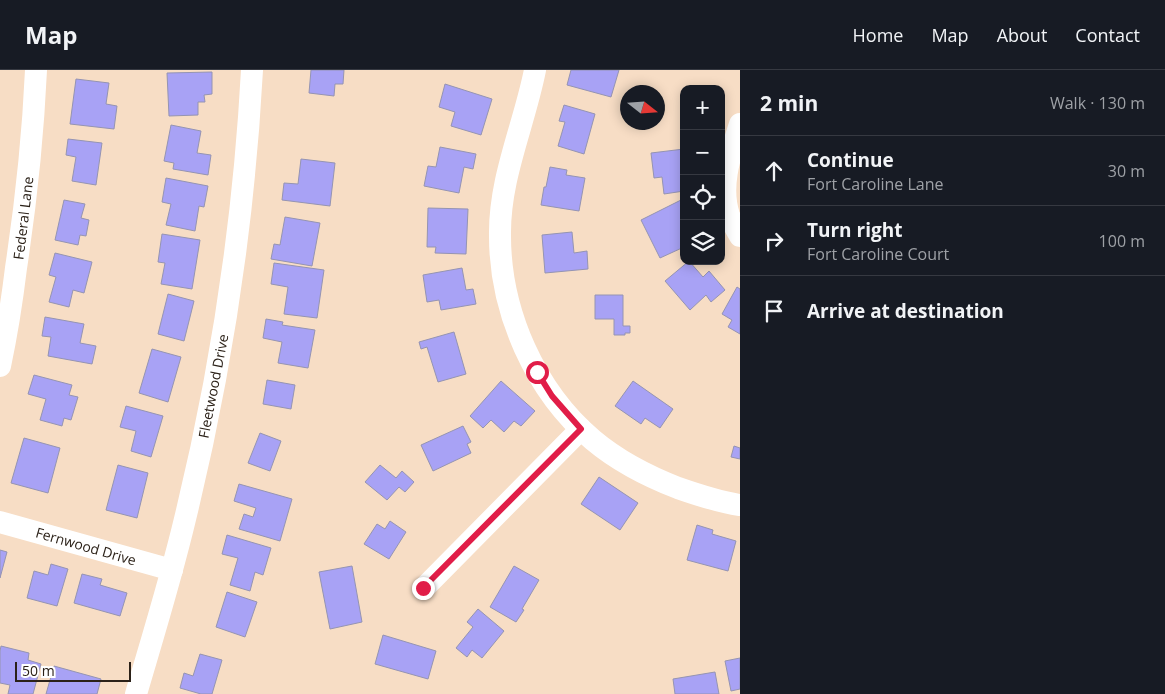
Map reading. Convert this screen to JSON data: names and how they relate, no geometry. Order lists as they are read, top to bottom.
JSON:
{
  "streets": {
    "street": ["Federal Lane", "Fleetwood Drive", "Fernwood Drive"]
  },
  "crossings": [
    ["Fleetwood Drive", "Fernwood Drive"]
  ],
  "scale_bar": "50 m",
  "north": "right",
  "page": {
    "header": "Map",
    "nav": [
      "Home",
      "Map",
      "About",
      "Contact"
    ],
    "heading": ["2 min", "Walk · 130 m"],
    "map_buttons": ["+", "−"],
    "list": [
      ["Continue", "Fort Caroline Lane", "30 m"],
      ["Turn right", "Fort Caroline Court", "100 m"],
      "Arrive at destination"
    ],
    "scale": "50 m"
  }
}
